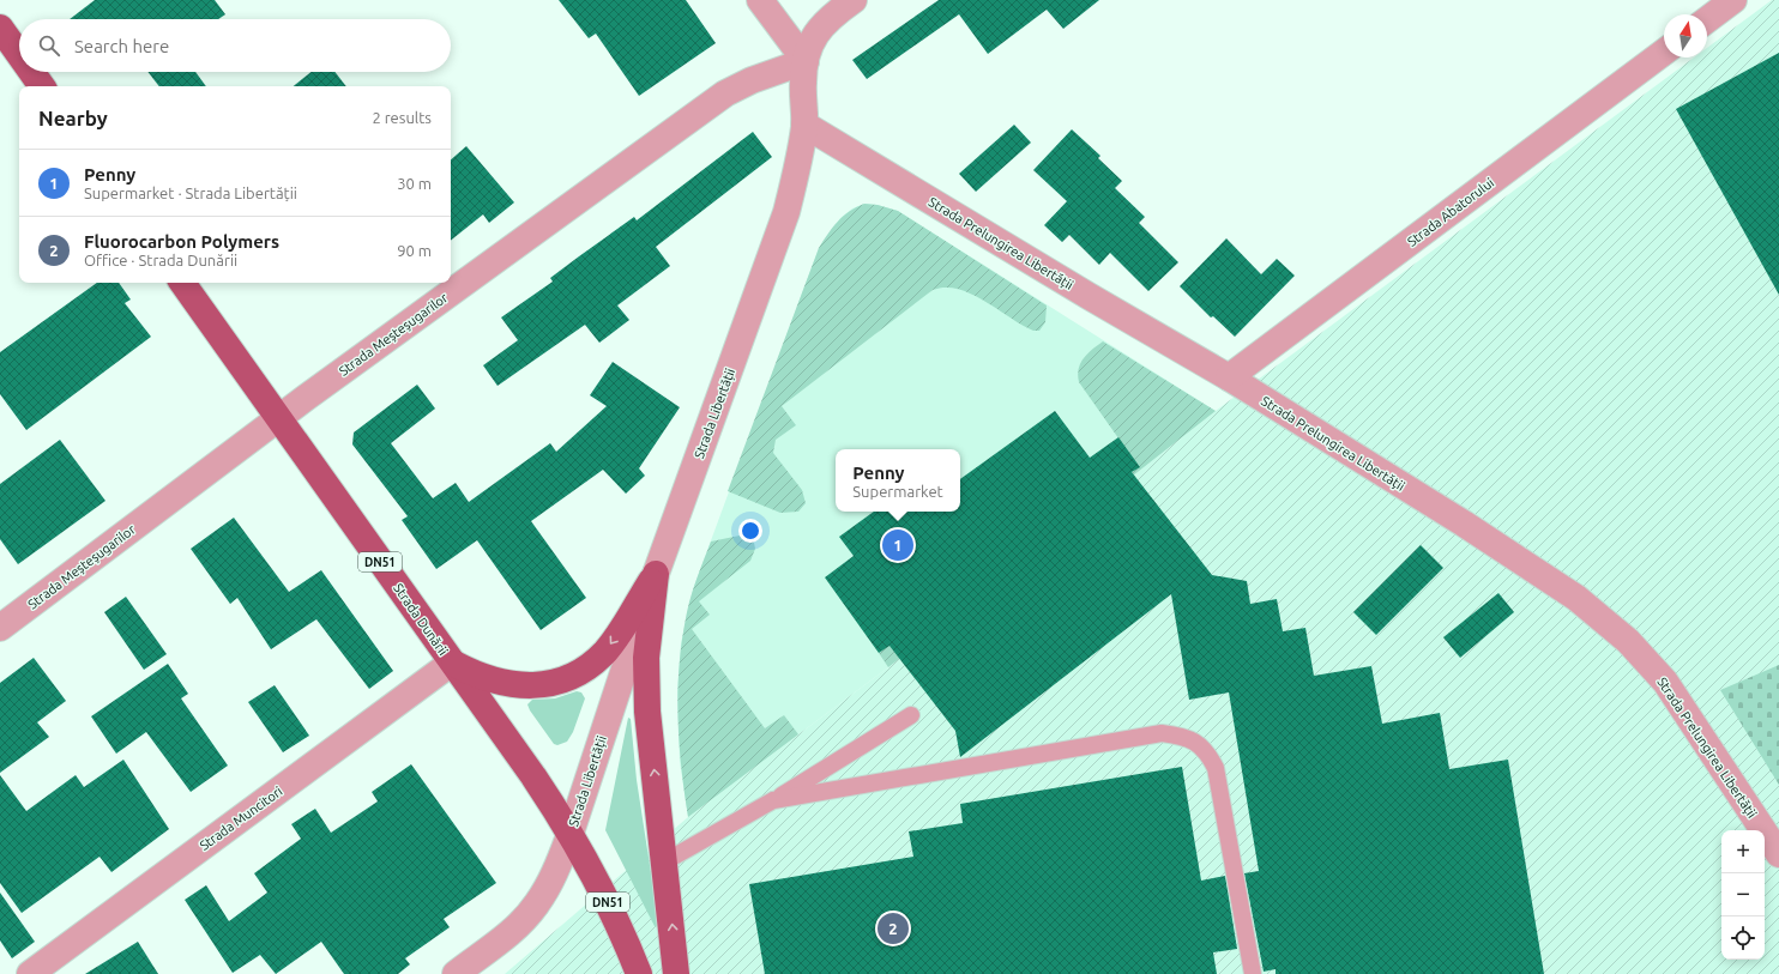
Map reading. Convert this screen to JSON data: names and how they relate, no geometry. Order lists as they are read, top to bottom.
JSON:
{
  "streets": {
    "main road": ["DN51", "Strada Dunării"],
    "street": [
      "Strada Abatorului",
      "Strada Prelungirea Libertății",
      "Strada Meșteșugarilor",
      "Strada Libertății",
      "Strada Muncitori"
    ]
  },
  "crossings": [
    ["Strada Abatorului", "Strada Prelungirea Libertății"],
    ["Strada Prelungirea Libertății", "Strada Libertății"],
    ["Strada Meșteșugarilor", "Strada Libertății"],
    ["Strada Meșteșugarilor", "Strada Dunării"],
    ["Strada Libertății", "Strada Dunării"],
    ["Strada Dunării", "Strada Muncitori"]
  ],
  "north": "top",
  "page": {
    "search": "Search here",
    "heading": ["Nearby", "2 results"],
    "list": [
      {
        "mark": "1",
        "name": "Penny",
        "note": "Supermarket · Strada Libertății",
        "value": "30 m"
      },
      {
        "mark": "2",
        "name": "Fluorocarbon Polymers",
        "note": "Office · Strada Dunării",
        "value": "90 m"
      }
    ],
    "popup": ["Penny", "Supermarket"],
    "pins": ["1", "2"],
    "map_buttons": ["+", "−"]
  }
}
